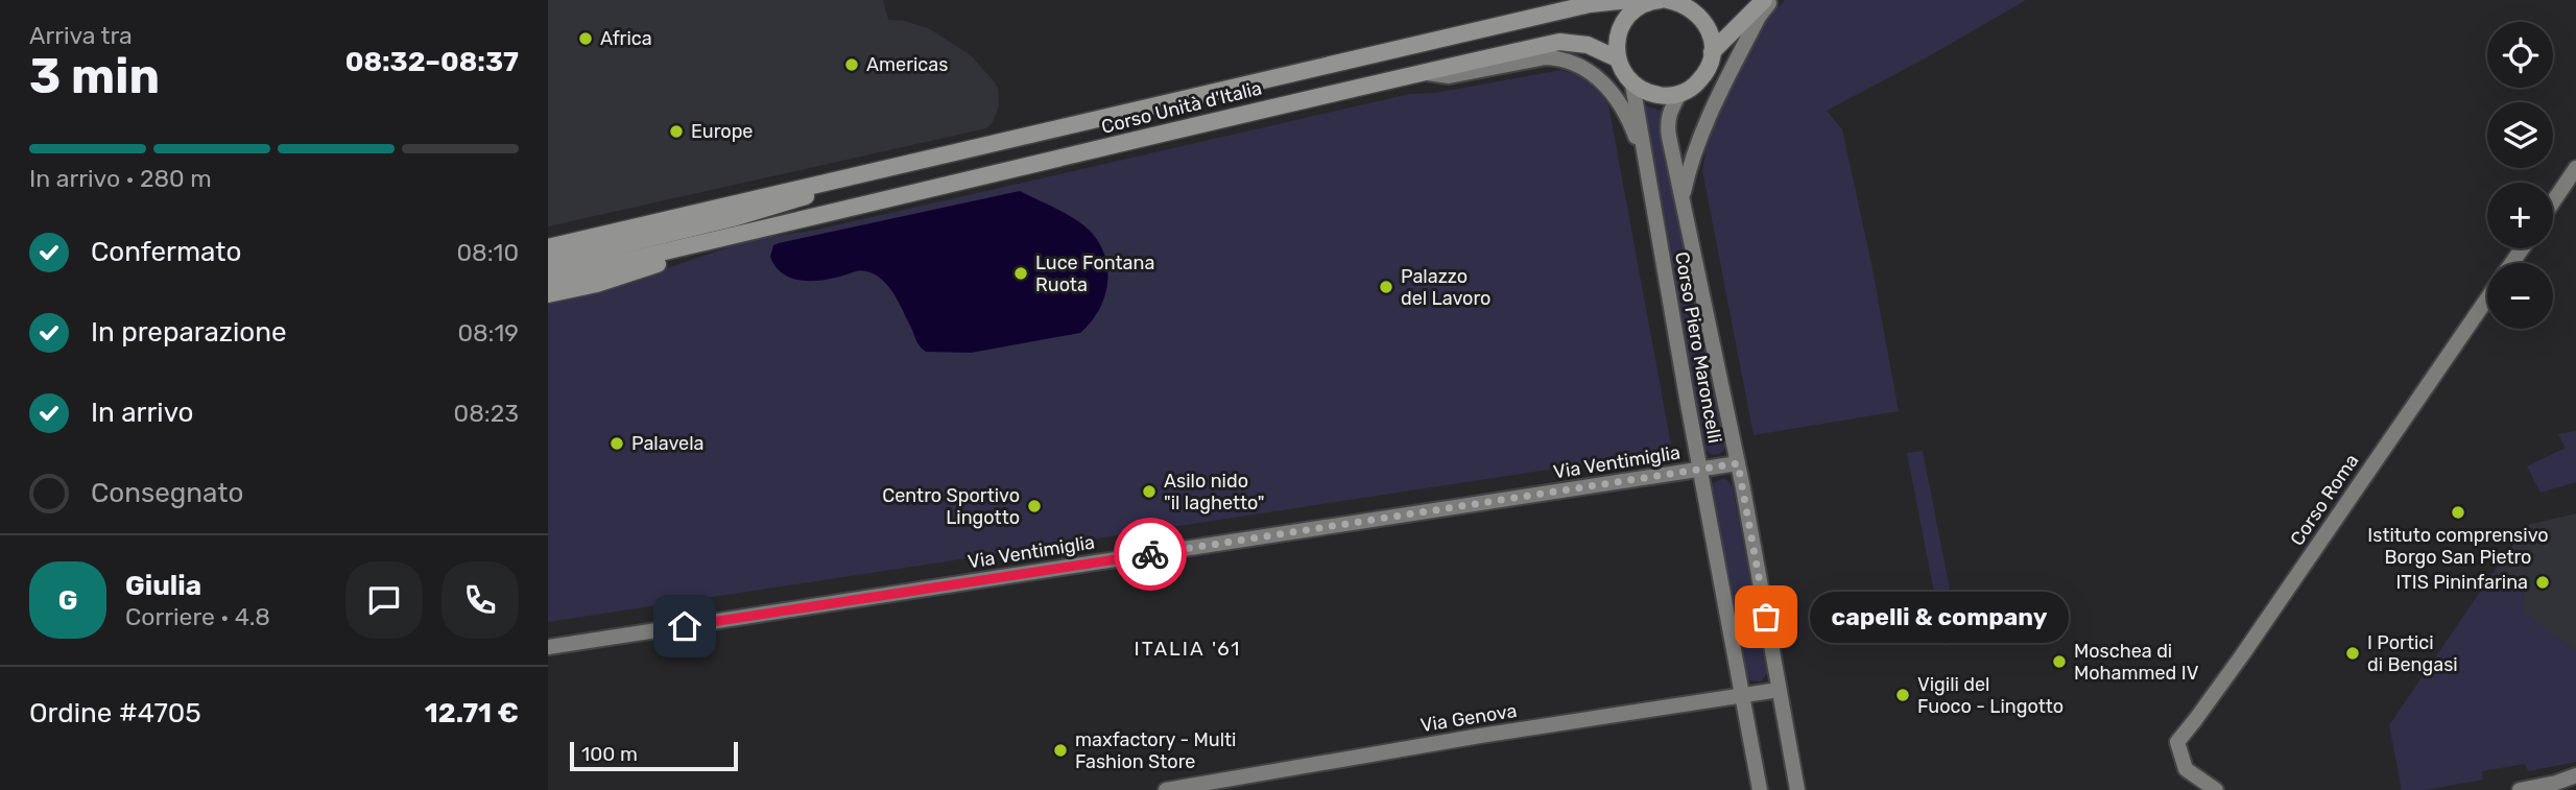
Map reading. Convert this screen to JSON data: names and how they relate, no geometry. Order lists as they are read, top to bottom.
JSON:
{
  "streets": {
    "main road": ["Corso Unità d'Italia"],
    "street": [
      "Corso Piero Maroncelli",
      "Via Ventimiglia",
      "Corso Roma",
      "Via Genova"
    ]
  },
  "crossings": [
    ["Corso Piero Maroncelli", "Via Ventimiglia"],
    ["Corso Piero Maroncelli", "Via Genova"]
  ],
  "districts": ["ITALIA '61"],
  "places": [
    "Africa",
    "Americas",
    "Europe",
    "Luce Fontana Ruota",
    "Palazzo del Lavoro",
    "Palavela",
    "Asilo nido \"il laghetto\"",
    "Centro Sportivo Lingotto",
    "Istituto comprensivo Borgo San Pietro",
    "ITIS Pininfarina",
    "capelli & company",
    "I Portici di Bengasi",
    "Moschea di Mohammed IV",
    "Vigili del Fuoco - Lingotto",
    "maxfactory - Multi Fashion Store"
  ],
  "scale_bar": "100 m",
  "page": {
    "heading": ["3 min", "Arriva tra", "08:32–08:37"],
    "panel": [
      "Giulia",
      "Corriere · 4.8",
      "Ordine #4705",
      "12.71 €"
    ],
    "map_buttons": ["+", "−"],
    "bar": "In arrivo · 280 m",
    "list": [
      ["Confermato", "08:10"],
      ["In preparazione", "08:19"],
      ["In arrivo", "08:23"],
      "Consegnato"
    ],
    "round": "G",
    "bubble": "capelli & company",
    "scale": "100 m"
  }
}
